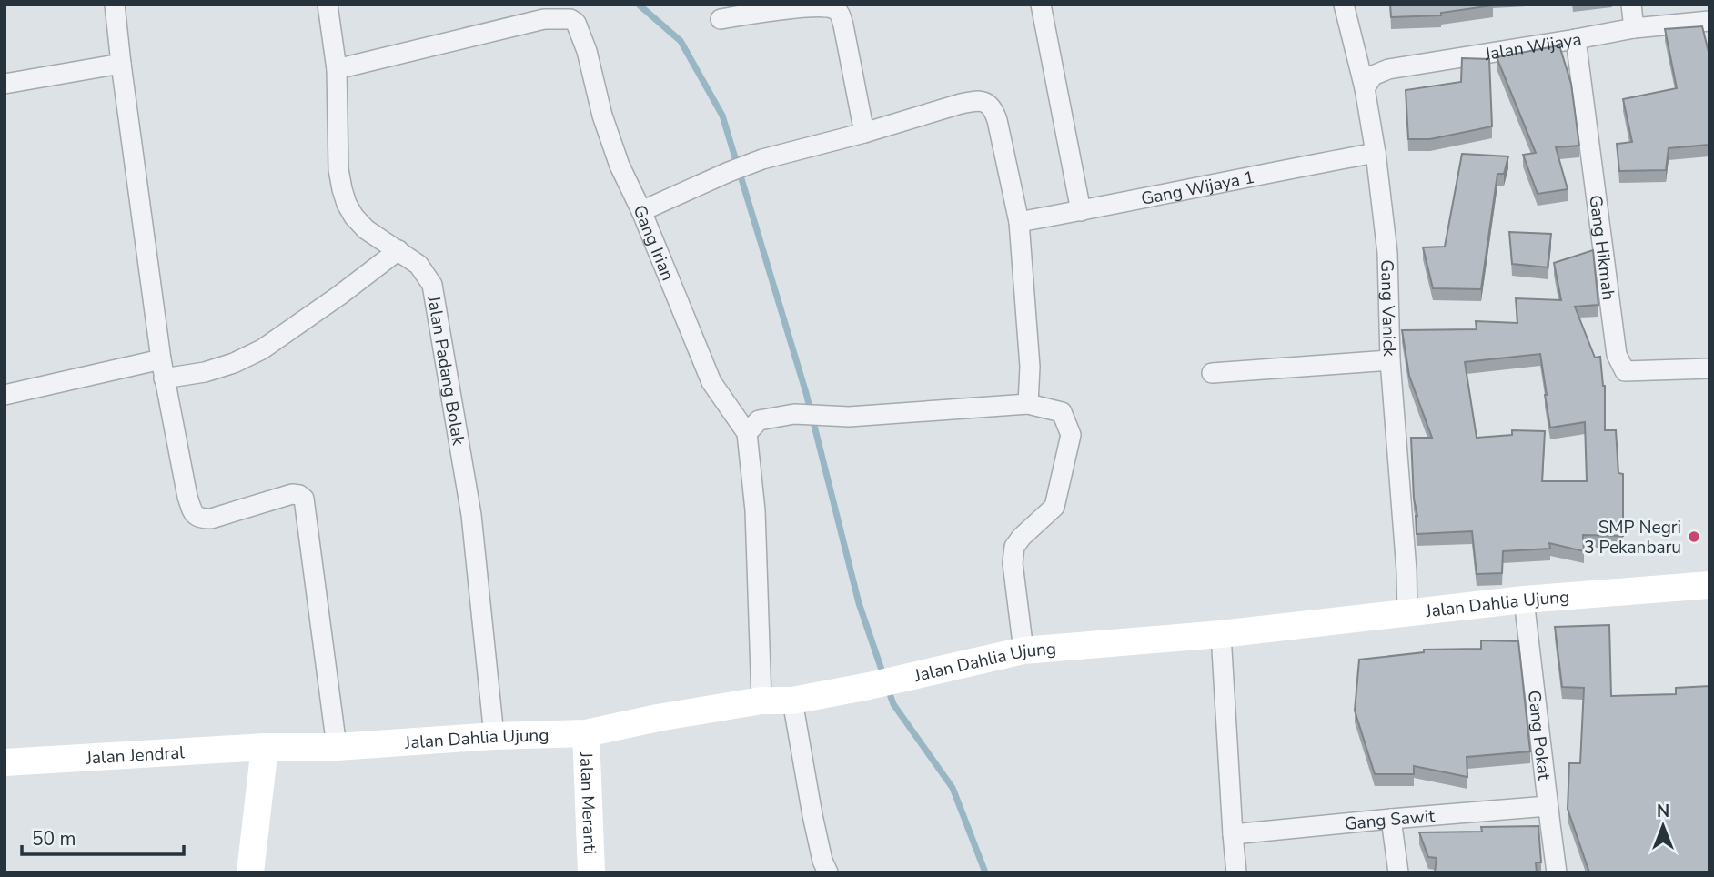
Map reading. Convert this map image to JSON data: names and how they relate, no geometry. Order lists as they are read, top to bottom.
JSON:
{
  "streets": {
    "main road": ["Jalan Dahlia Ujung", "Jalan Jendral", "Jalan Meranti"],
    "street": [
      "Jalan Wijaya",
      "Gang Wijaya 1",
      "Gang Irian",
      "Gang Hikmah",
      "Gang Vanick",
      "Jalan Padang Bolak",
      "Gang Pokat",
      "Gang Sawit"
    ]
  },
  "crossings": [
    ["Jalan Wijaya", "Gang Hikmah"],
    ["Jalan Wijaya", "Gang Vanick"],
    ["Gang Wijaya 1", "Gang Vanick"],
    ["Gang Irian", "Jalan Padang Bolak"],
    ["Gang Irian", "Jalan Dahlia Ujung"],
    ["Gang Vanick", "Jalan Dahlia Ujung"],
    ["Jalan Padang Bolak", "Jalan Dahlia Ujung"],
    ["Jalan Dahlia Ujung", "Gang Pokat"],
    ["Jalan Dahlia Ujung", "Jalan Jendral"],
    ["Jalan Dahlia Ujung", "Jalan Meranti"],
    ["Gang Pokat", "Gang Sawit"]
  ],
  "places": ["SMP Negri 3 Pekanbaru"],
  "scale_bar": "50 m",
  "north": "top"
}
